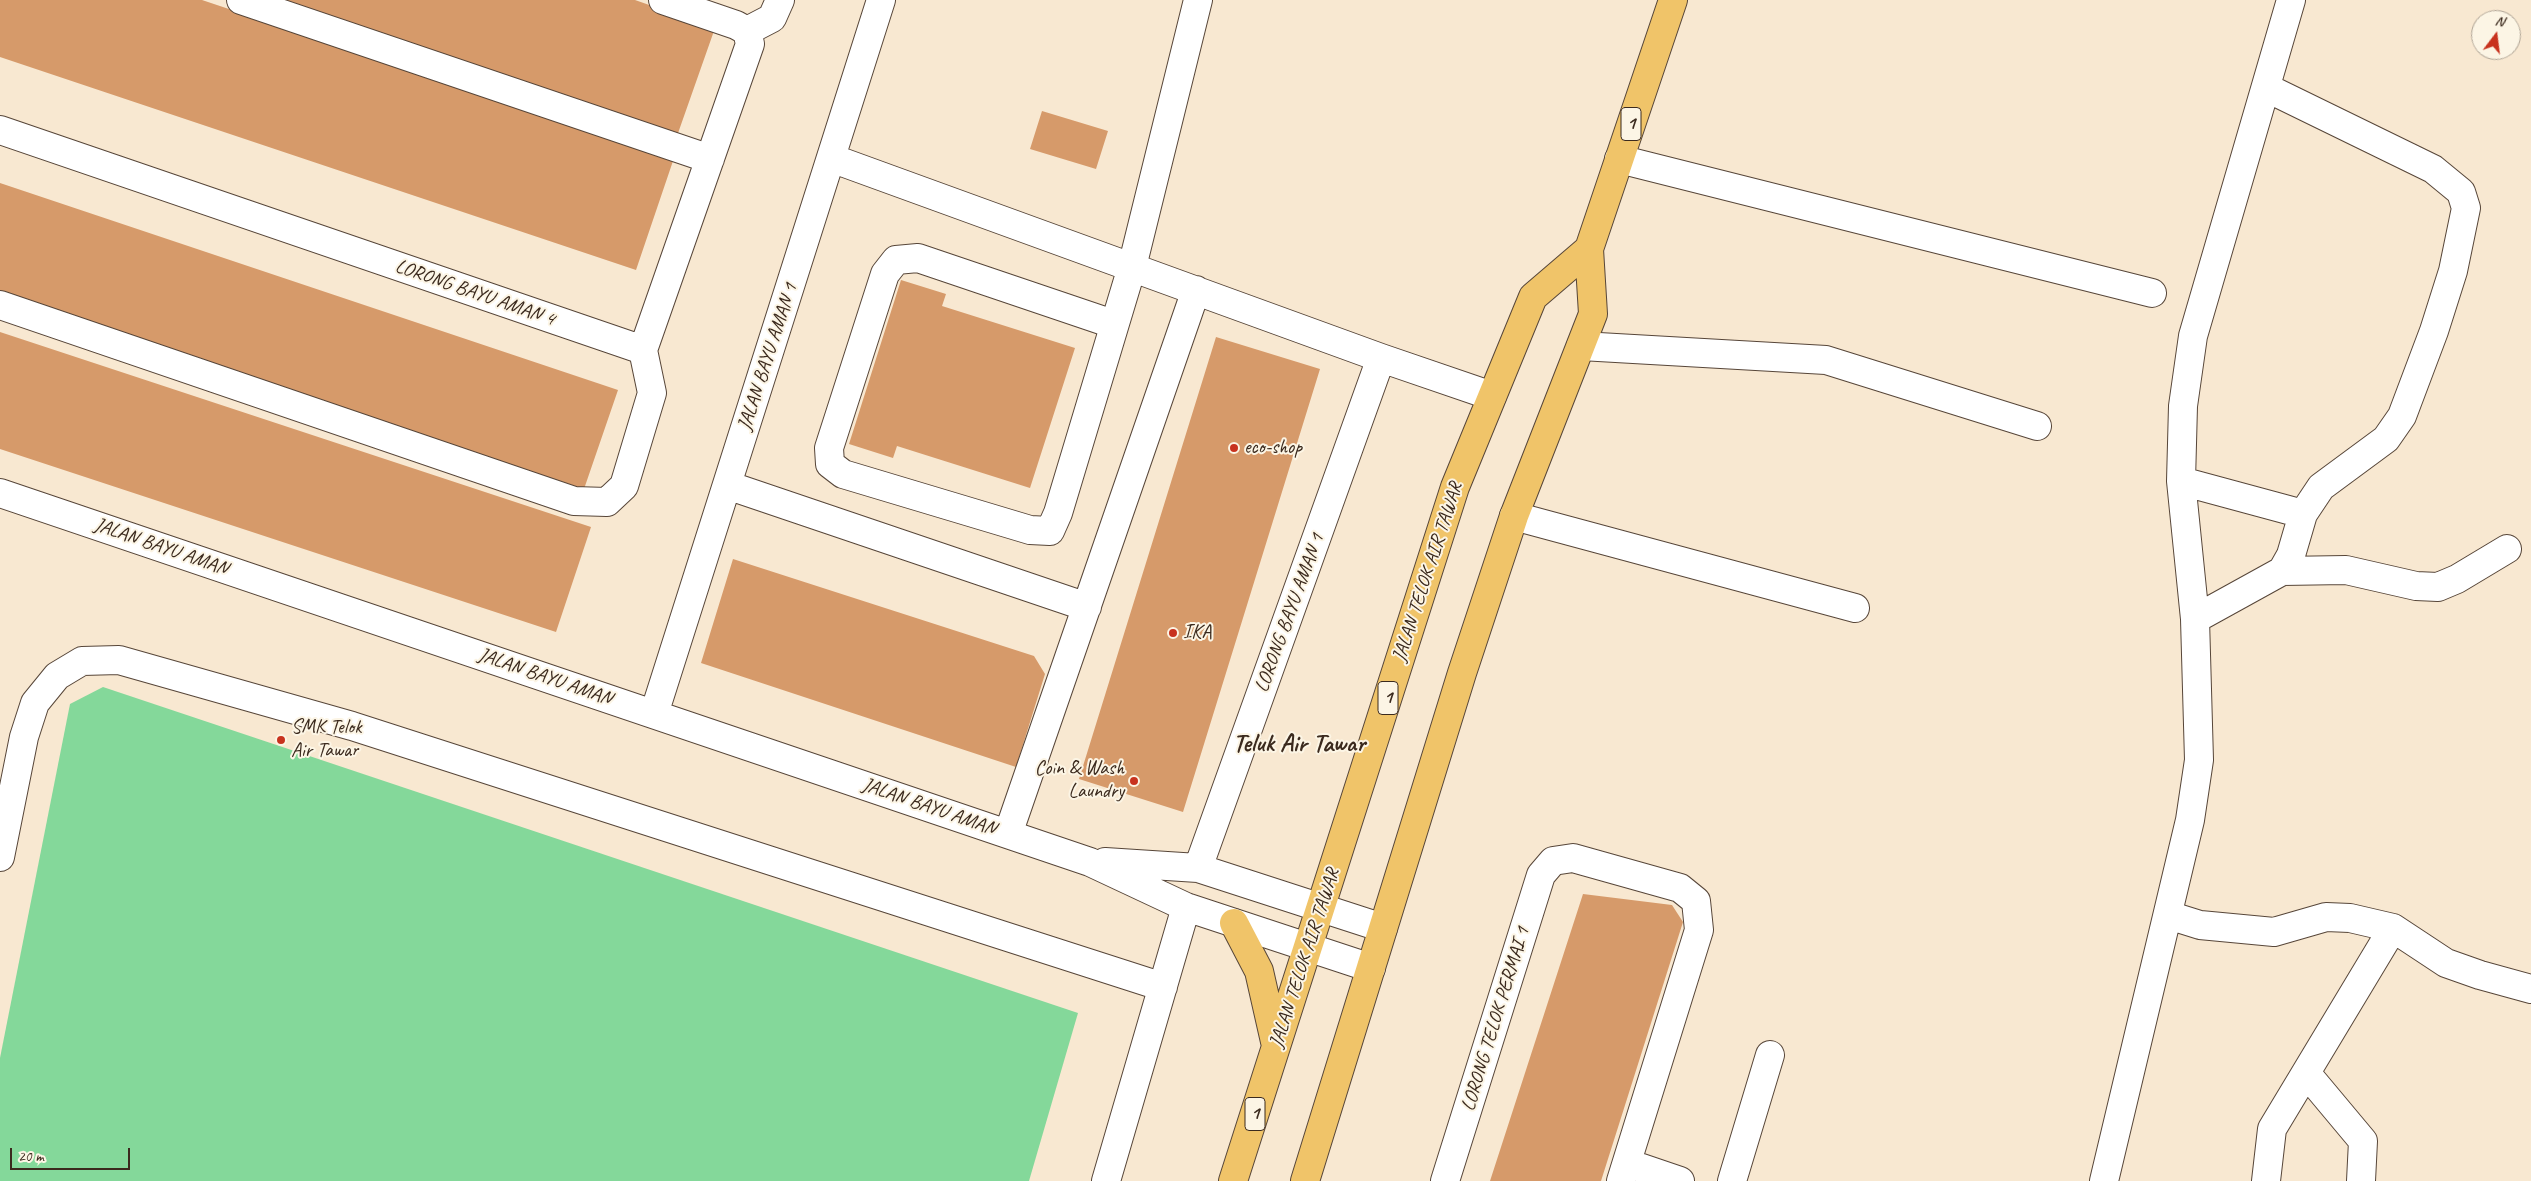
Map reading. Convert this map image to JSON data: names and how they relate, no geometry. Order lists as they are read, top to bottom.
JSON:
{
  "streets": {
    "main road": ["1", "JALAN TELOK AIR TAWAR"],
    "street": [
      "LORONG BAYU AMAN 4",
      "JALAN BAYU AMAN 1",
      "JALAN BAYU AMAN",
      "LORONG BAYU AMAN 1",
      "LORONG TELOK PERMAI 1"
    ]
  },
  "crossings": [
    ["1", "JALAN BAYU AMAN"],
    ["1", "JALAN TELOK AIR TAWAR"],
    ["JALAN BAYU AMAN 1", "JALAN BAYU AMAN"],
    ["JALAN BAYU AMAN", "JALAN TELOK AIR TAWAR"],
    ["JALAN BAYU AMAN", "LORONG BAYU AMAN 1"]
  ],
  "districts": ["Teluk Air Tawar"],
  "places": [
    "eco-shop",
    "IKA",
    "SMK Telok Air Tawar",
    "Coin & Wash Laundry"
  ],
  "scale_bar": "20 m",
  "north": "top"
}
